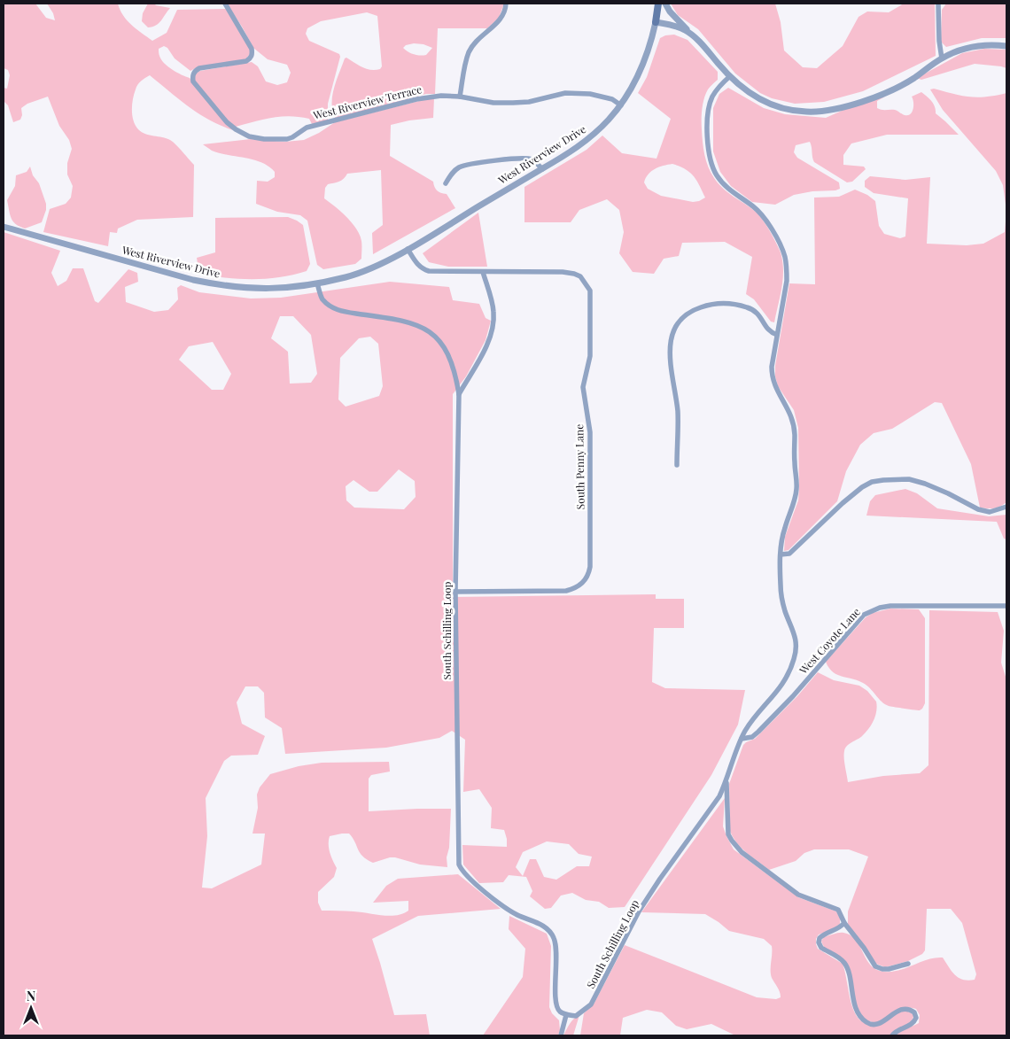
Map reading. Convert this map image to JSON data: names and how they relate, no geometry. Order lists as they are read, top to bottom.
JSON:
{
  "streets": {
    "street": [
      "West Riverview Terrace",
      "West Riverview Drive",
      "South Penny Lane",
      "South Schilling Loop",
      "West Coyote Lane"
    ]
  },
  "crossings": [
    ["West Riverview Terrace", "West Riverview Drive"],
    ["West Riverview Drive", "South Penny Lane"],
    ["West Riverview Drive", "South Schilling Loop"],
    ["South Penny Lane", "South Schilling Loop"],
    ["South Schilling Loop", "West Coyote Lane"]
  ],
  "north": "top"
}
